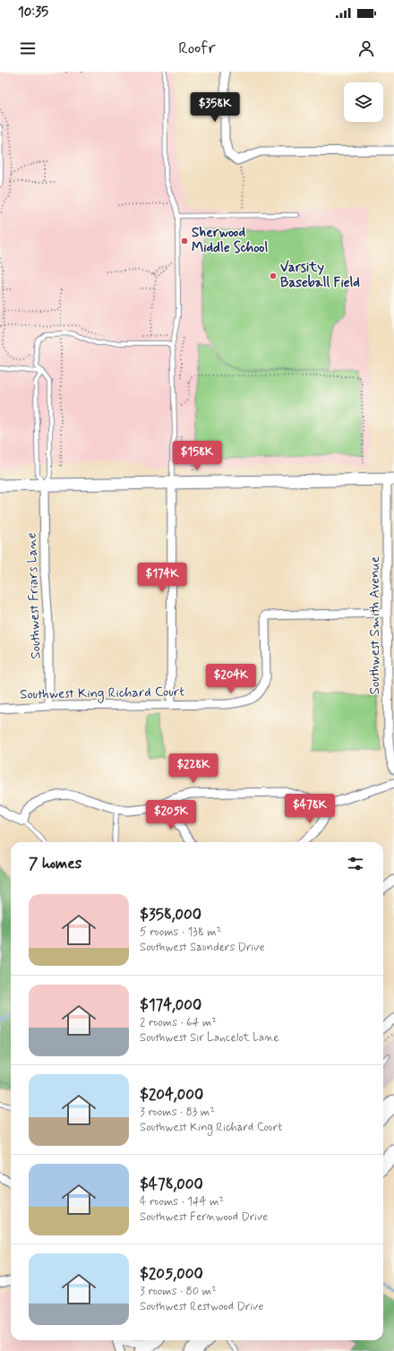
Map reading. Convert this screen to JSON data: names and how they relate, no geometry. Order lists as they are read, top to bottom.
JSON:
{
  "streets": {
    "street": ["Southwest Friars Lane", "Southwest Smith Avenue", "Southwest King Richard Court"]
  },
  "crossings": [
    ["Southwest Friars Lane", "Southwest King Richard Court"],
    ["Southwest Smith Avenue", "Southwest King Richard Court"]
  ],
  "places": ["Sherwood Middle School", "Varsity Baseball Field"],
  "page": {
    "status": "10:35",
    "header": "Roofr",
    "price": [
      "$358K",
      "$158K",
      "$174K",
      "$204K",
      "$228K",
      "$478K",
      "$205K"
    ],
    "heading": "7 homes",
    "list": [
      {
        "name": "$358,000",
        "note": "5 rooms · 138 m² · Southwest Saunders Drive"
      },
      {
        "name": "$174,000",
        "note": "2 rooms · 64 m² · Southwest Sir Lancelot Lane"
      },
      {
        "name": "$204,000",
        "note": "3 rooms · 83 m² · Southwest King Richard Court"
      },
      {
        "name": "$478,000",
        "note": "4 rooms · 144 m² · Southwest Fernwood Drive"
      },
      {
        "name": "$205,000",
        "note": "3 rooms · 80 m² · Southwest Restwood Drive"
      }
    ]
  }
}
